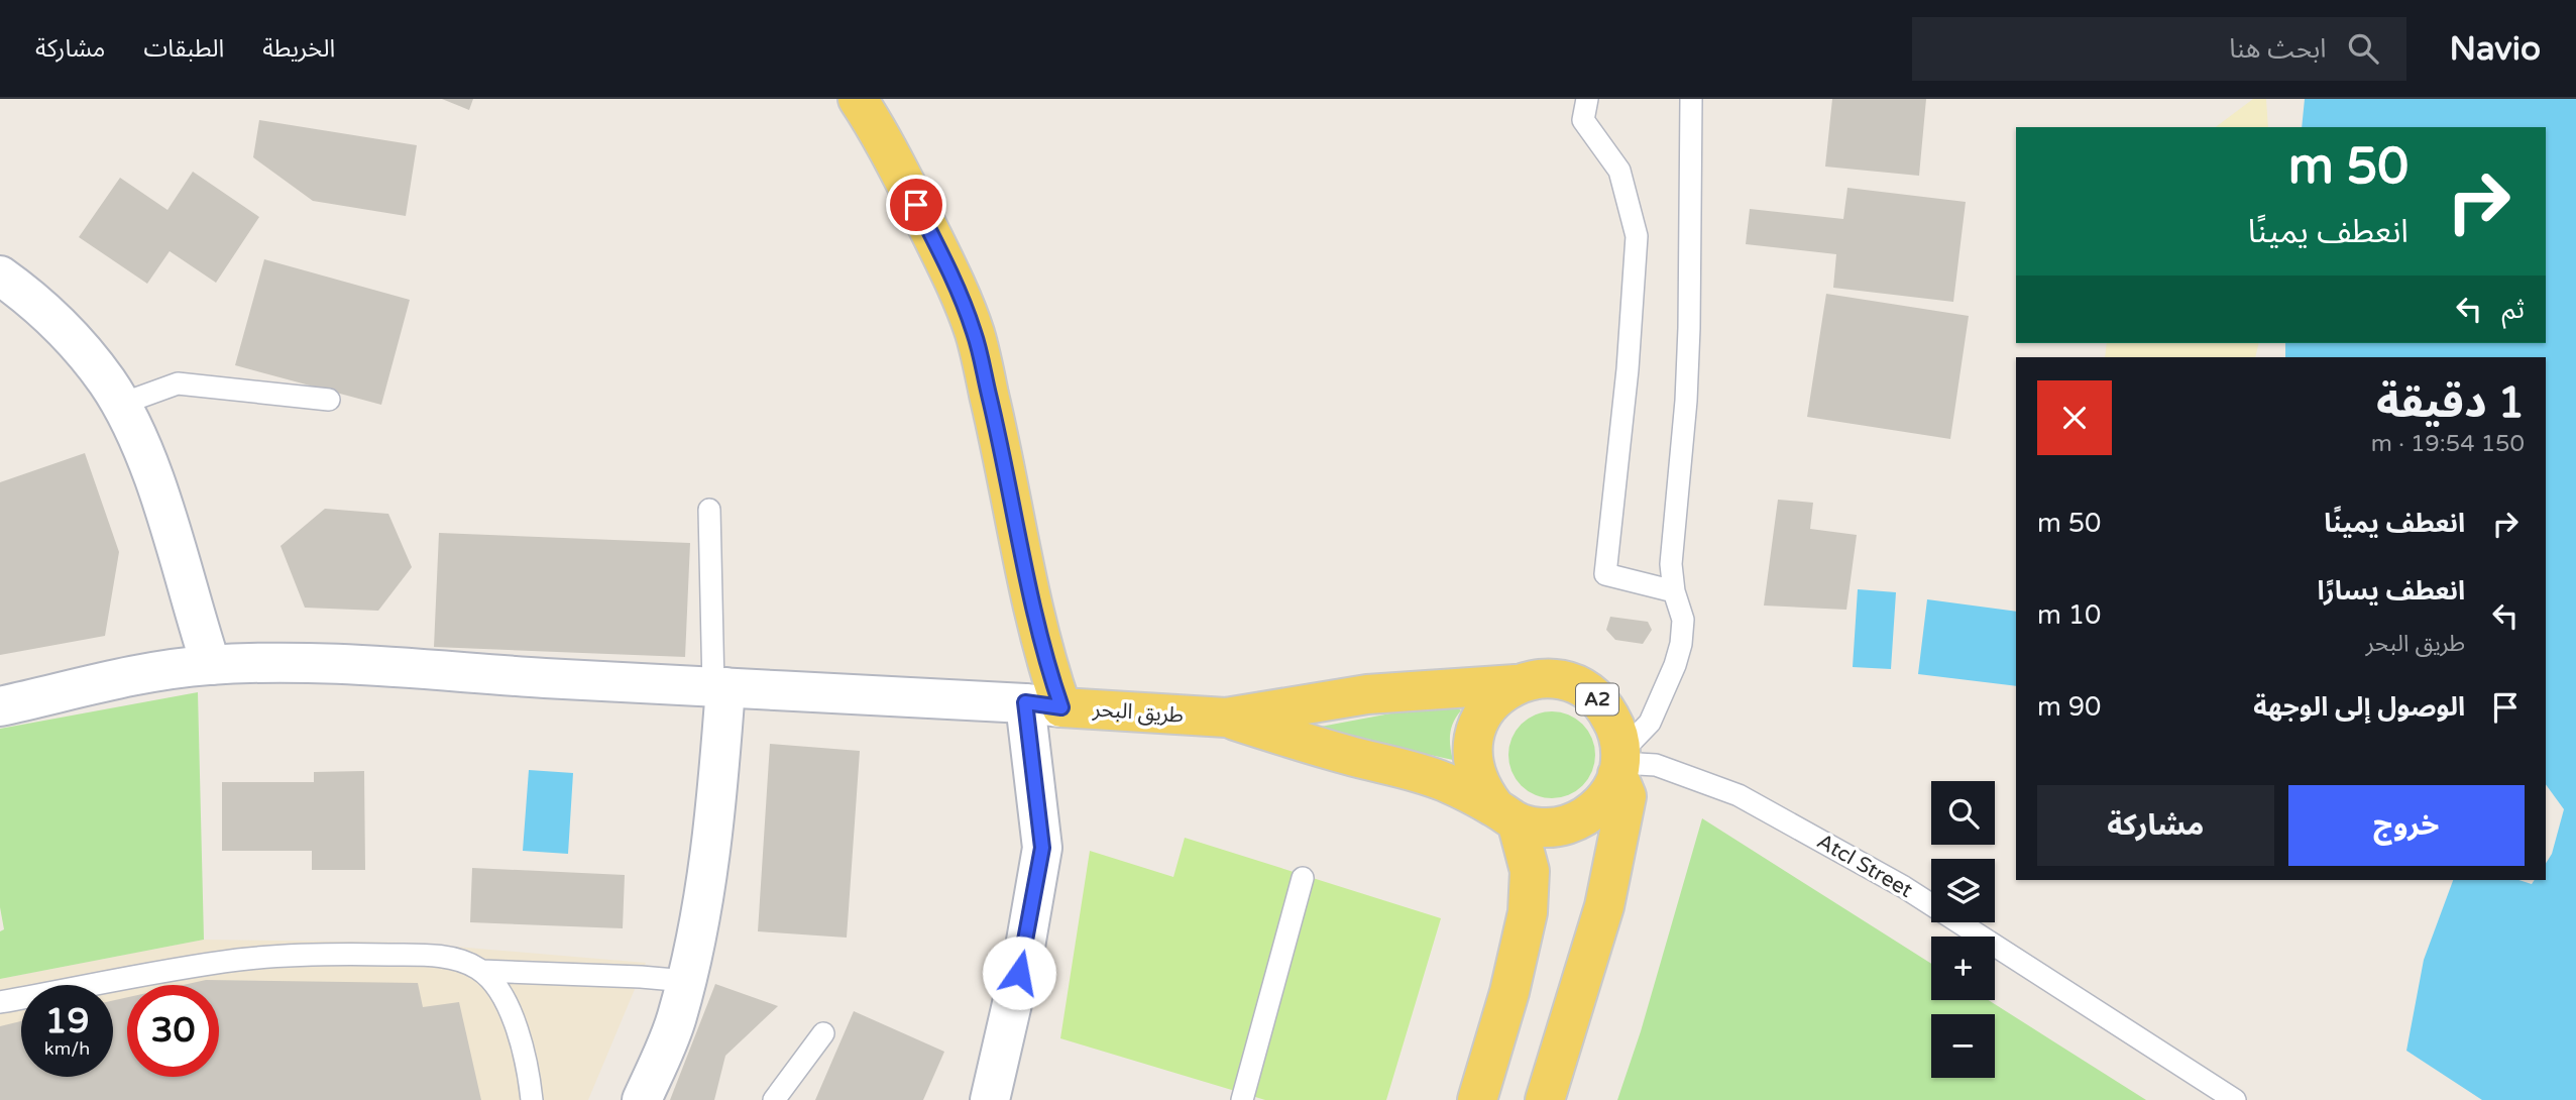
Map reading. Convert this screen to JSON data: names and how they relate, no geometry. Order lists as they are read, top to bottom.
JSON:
{
  "streets": {
    "main road": ["A2", "طريق البحر"],
    "lane": ["Atcl Street"]
  },
  "crossings": [
    ["A2", "طريق البحر"],
    ["A2", "Atcl Street"],
    ["طريق البحر", "Atcl Street"]
  ],
  "page": {
    "header": "Navio",
    "search": "ابحث هنا",
    "nav": ["الخريطة", "الطبقات", "مشاركة"],
    "turn": ["50 m", "انعطف يمينًا"],
    "then": "ثم",
    "heading": ["1 دقيقة", "150 m · 19:54"],
    "list": [
      {
        "name": "انعطف يمينًا",
        "value": "50 m"
      },
      {
        "name": "انعطف يسارًا",
        "note": "طريق البحر",
        "value": "10 m"
      },
      {
        "name": "الوصول إلى الوجهة",
        "value": "90 m"
      }
    ],
    "buttons": ["خروج", "مشاركة"],
    "map_buttons": ["+", "−"],
    "speed": "19 km/h",
    "limit": "30"
  }
}
